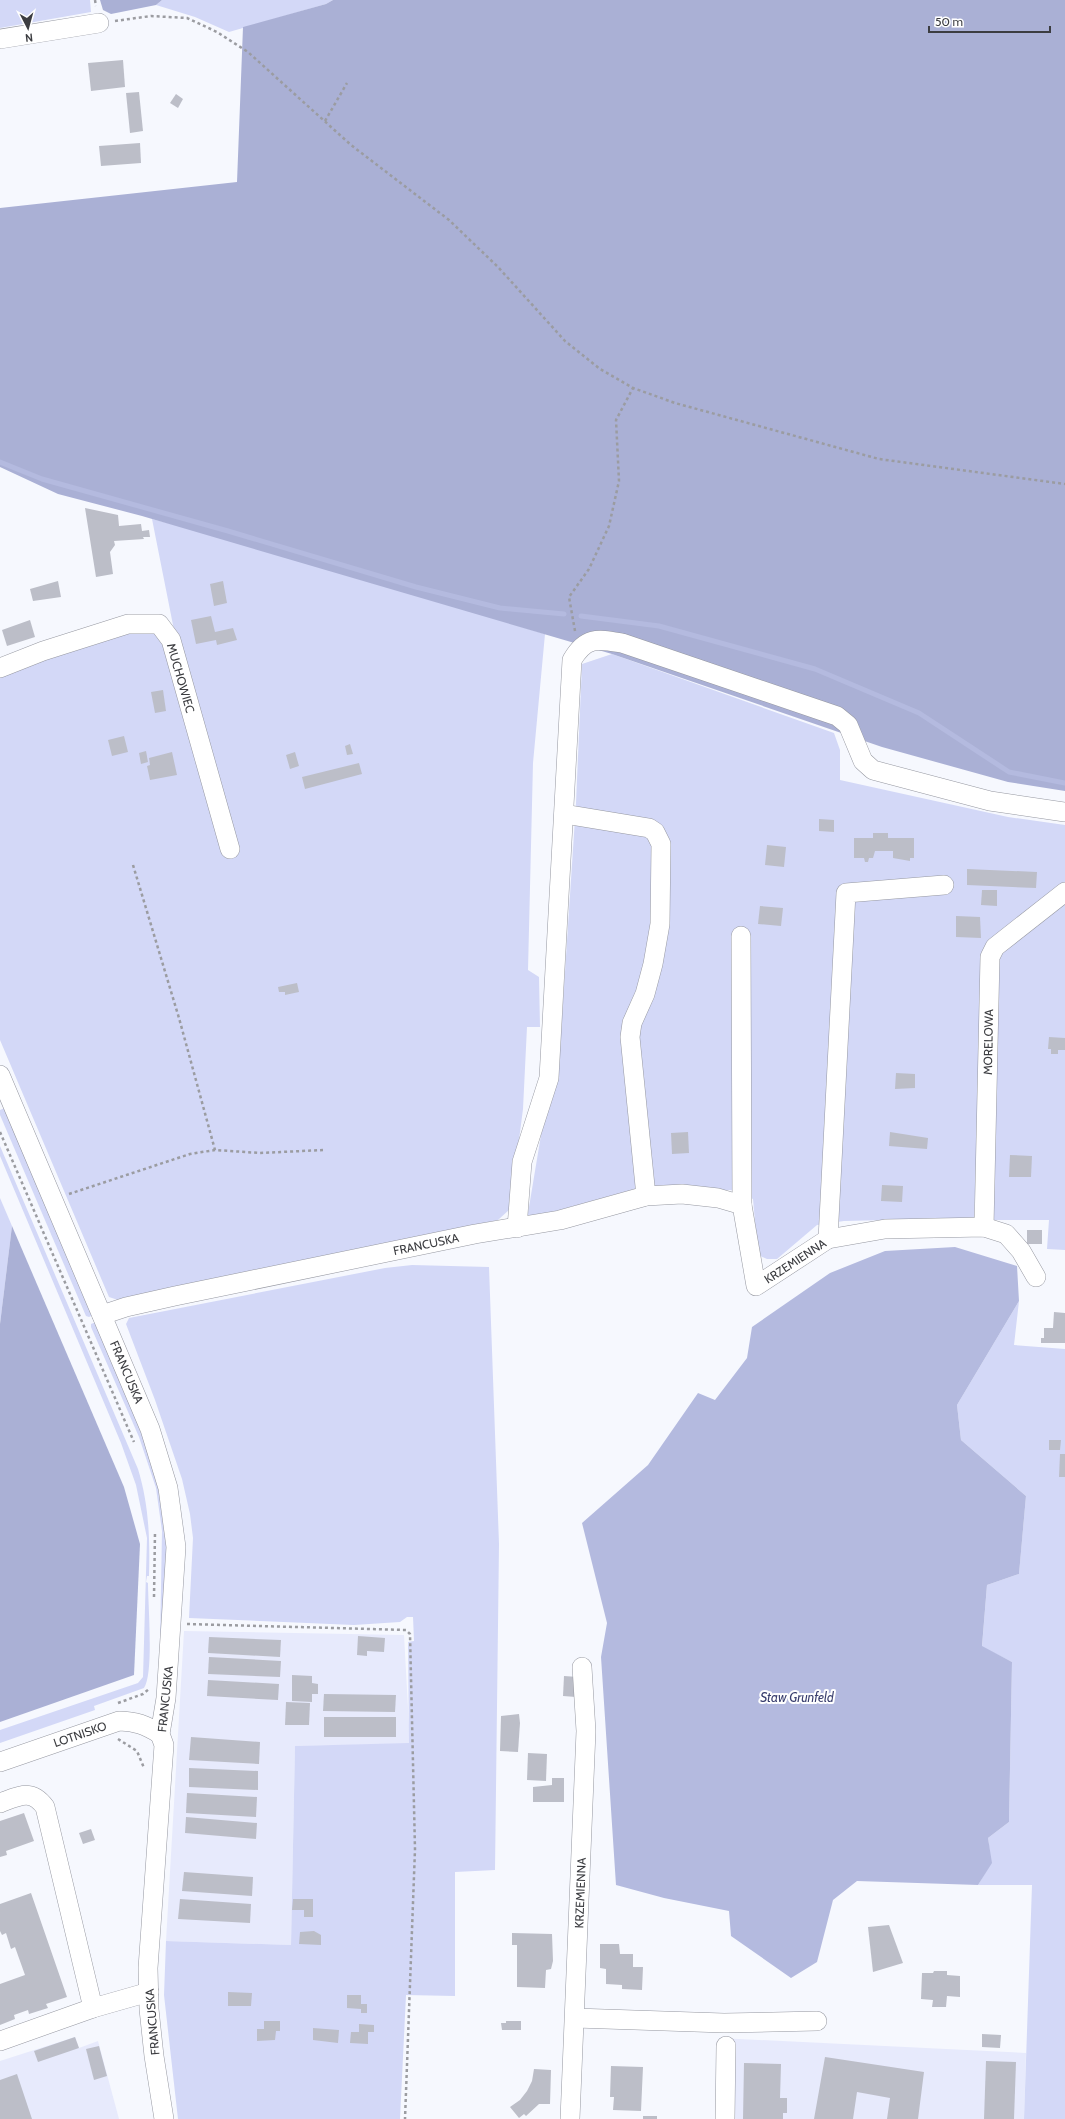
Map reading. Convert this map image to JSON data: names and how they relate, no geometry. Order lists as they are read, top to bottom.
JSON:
{
  "streets": {
    "street": [
      "MUCHOWIEC",
      "MORELOWA",
      "FRANCUSKA",
      "KRZEMIENNA",
      "LOTNISKO"
    ]
  },
  "crossings": [
    ["MORELOWA", "KRZEMIENNA"],
    ["FRANCUSKA", "LOTNISKO"]
  ],
  "water": ["Staw Grunfeld"],
  "scale_bar": "50 m",
  "north": "bottom"
}
